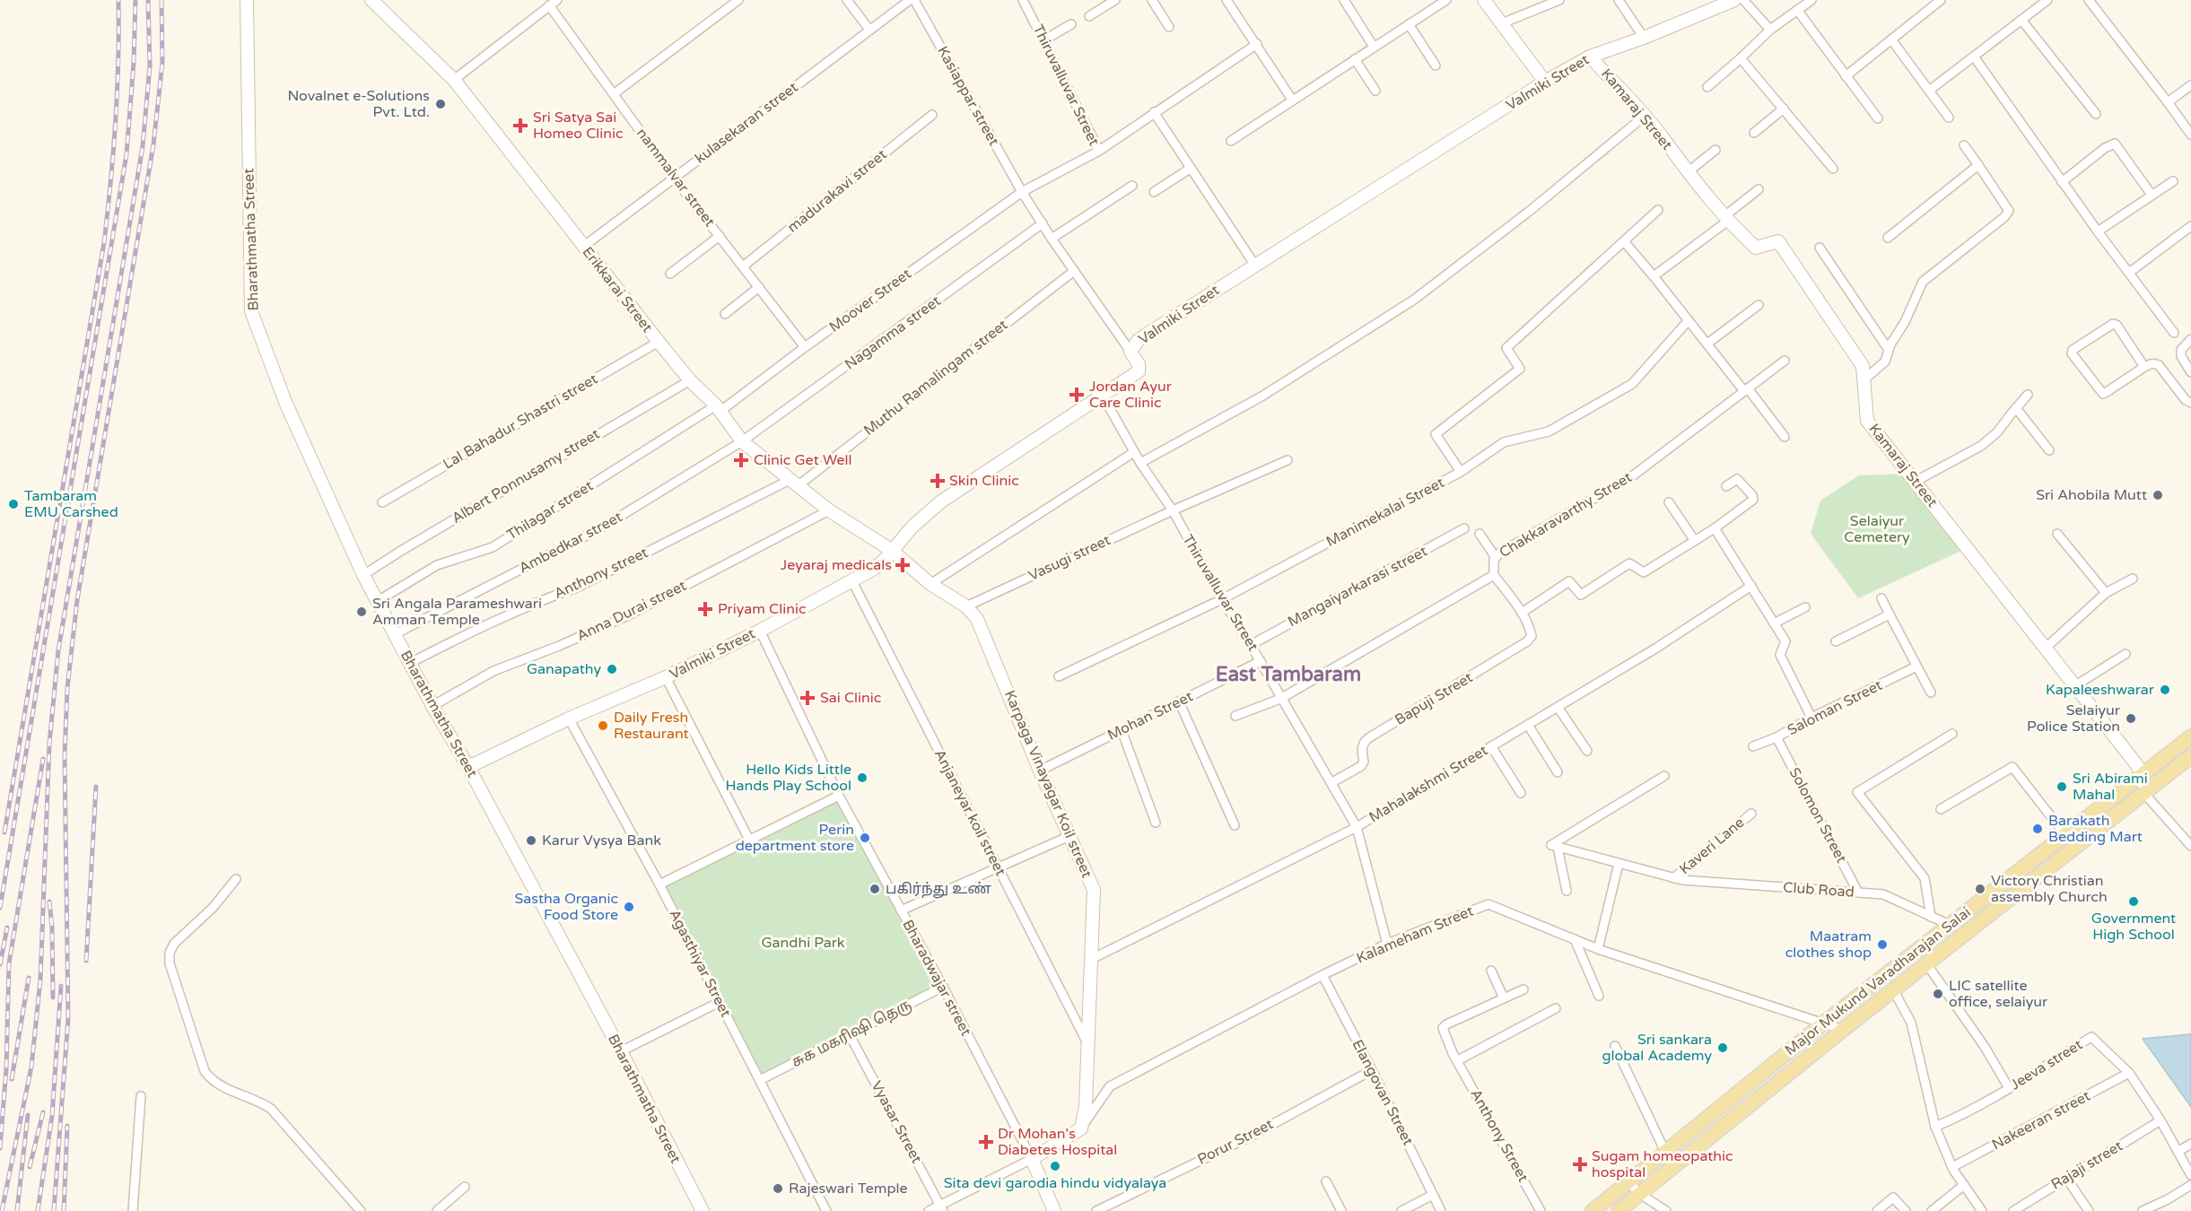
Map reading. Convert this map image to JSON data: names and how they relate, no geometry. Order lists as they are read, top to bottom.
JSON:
{
  "streets": {
    "main road": ["Major Mukund Varadharajan Salai"],
    "street": [
      "Valmiki Street",
      "Thiruvalluvar Street",
      "Kasiappar street",
      "Kamaraj Street",
      "kulasekaran street",
      "nammalvar street",
      "madurakavi street",
      "Bharathmatha Street",
      "Erikkarai Street",
      "Moover Street",
      "Nagamma street",
      "Muthu Ramalingam street",
      "Lal Bahadur Shastri street",
      "Albert Ponnusamy street",
      "Thilagar street",
      "Manimekalai Street",
      "Chakkaravarthy Street",
      "Ambedkar street",
      "Vasugi street",
      "Anthony street",
      "Mangaiyarkarasi street",
      "Anna Durai street",
      "Bapuji Street",
      "Saloman Street",
      "Mohan Street",
      "Karpaga Vinayagar Koil street",
      "Mahalakshmi Street",
      "Anjaneyar koil street",
      "Solomon Street",
      "Kaveri Lane",
      "Club Road",
      "Kalameham Street",
      "Agasthiyar Street",
      "Bharadwajar street",
      "சுக மகரிஷி தெரு",
      "Jeeva street",
      "Elangovan Street",
      "Nakeeran street",
      "Vyasar Street",
      "Anthony Street",
      "Porur Street",
      "Rajaji street"
    ]
  },
  "crossings": [
    ["Valmiki Street", "Thiruvalluvar Street"],
    ["Valmiki Street", "Kasiappar street"],
    ["Valmiki Street", "Kamaraj Street"],
    ["Valmiki Street", "Bharathmatha Street"],
    ["Valmiki Street", "Erikkarai Street"],
    ["Valmiki Street", "Karpaga Vinayagar Koil street"],
    ["Valmiki Street", "Anjaneyar koil street"],
    ["Valmiki Street", "Agasthiyar Street"],
    ["Valmiki Street", "Bharadwajar street"],
    ["Thiruvalluvar Street", "Kasiappar street"],
    ["Thiruvalluvar Street", "Moover Street"],
    ["Thiruvalluvar Street", "Manimekalai Street"],
    ["Thiruvalluvar Street", "Chakkaravarthy Street"],
    ["Thiruvalluvar Street", "Vasugi street"],
    ["Thiruvalluvar Street", "Mangaiyarkarasi street"],
    ["Thiruvalluvar Street", "Bapuji Street"],
    ["Thiruvalluvar Street", "Mohan Street"],
    ["Thiruvalluvar Street", "Mahalakshmi Street"],
    ["Thiruvalluvar Street", "Kalameham Street"],
    ["Kasiappar street", "Moover Street"],
    ["Kasiappar street", "Nagamma street"],
    ["Kasiappar street", "Muthu Ramalingam street"],
    ["Kamaraj Street", "Major Mukund Varadharajan Salai"],
    ["kulasekaran street", "nammalvar street"],
    ["kulasekaran street", "Erikkarai Street"],
    ["nammalvar street", "madurakavi street"],
    ["nammalvar street", "Moover Street"],
    ["Bharathmatha Street", "Albert Ponnusamy street"],
    ["Bharathmatha Street", "Thilagar street"],
    ["Bharathmatha Street", "Ambedkar street"],
    ["Bharathmatha Street", "Anthony street"],
    ["Bharathmatha Street", "Anna Durai street"],
    ["Erikkarai Street", "Moover Street"],
    ["Erikkarai Street", "Nagamma street"],
    ["Erikkarai Street", "Muthu Ramalingam street"],
    ["Erikkarai Street", "Lal Bahadur Shastri street"],
    ["Erikkarai Street", "Albert Ponnusamy street"],
    ["Erikkarai Street", "Thilagar street"],
    ["Erikkarai Street", "Ambedkar street"],
    ["Erikkarai Street", "Anthony street"],
    ["Erikkarai Street", "Anna Durai street"],
    ["Erikkarai Street", "Karpaga Vinayagar Koil street"],
    ["Moover Street", "Thilagar street"],
    ["Nagamma street", "Ambedkar street"],
    ["Muthu Ramalingam street", "Anthony street"],
    ["Chakkaravarthy Street", "Bapuji Street"],
    ["Vasugi street", "Karpaga Vinayagar Koil street"],
    ["Saloman Street", "Solomon Street"],
    ["Mohan Street", "Karpaga Vinayagar Koil street"],
    ["Karpaga Vinayagar Koil street", "Mahalakshmi Street"],
    ["Karpaga Vinayagar Koil street", "Anjaneyar koil street"],
    ["Karpaga Vinayagar Koil street", "Kalameham Street"],
    ["Solomon Street", "Club Road"],
    ["Kaveri Lane", "Club Road"],
    ["Club Road", "Major Mukund Varadharajan Salai"],
    ["Kalameham Street", "Major Mukund Varadharajan Salai"],
    ["Kalameham Street", "Elangovan Street"],
    ["Agasthiyar Street", "சுக மகரிஷி தெரு"],
    ["Bharadwajar street", "சுக மகரிஷி தெரு"],
    ["சுக மகரிஷி தெரு", "Vyasar Street"],
    ["Jeeva street", "Nakeeran street"],
    ["Jeeva street", "Rajaji street"],
    ["Elangovan Street", "Porur Street"]
  ],
  "districts": ["East Tambaram"],
  "parks": ["Selaiyur Cemetery", "Gandhi Park"],
  "places": {
    "other": [
      "Novalnet e-Solutions Pvt. Ltd.",
      "Sri Ahobila Mutt",
      "Tambaram EMU Carshed",
      "Sri Angala Parameshwari Amman Temple",
      "Ganapathy",
      "Kapaleeshwarar",
      "Selaiyur Police Station",
      "Daily Fresh Restaurant",
      "Hello Kids Little Hands Play School",
      "Sri Abirami Mahal",
      "Barakath Bedding Mart",
      "Perin department store",
      "Karur Vysya Bank",
      "பகிர்ந்து உண்",
      "Victory Christian assembly Church",
      "Government High School",
      "Sastha Organic Food Store",
      "Maatram clothes shop",
      "LIC satellite office, selaiyur",
      "Sri sankara global Academy",
      "Sita devi garodia hindu vidyalaya",
      "Rajeswari Temple"
    ],
    "health": [
      "Sri Satya Sai Homeo Clinic",
      "Jordan Ayur Care Clinic",
      "Clinic Get Well",
      "Skin Clinic",
      "Jeyaraj medicals",
      "Priyam Clinic",
      "Sai Clinic",
      "Dr Mohan's Diabetes Hospital",
      "Sugam homeopathic hospital"
    ]
  }
}
